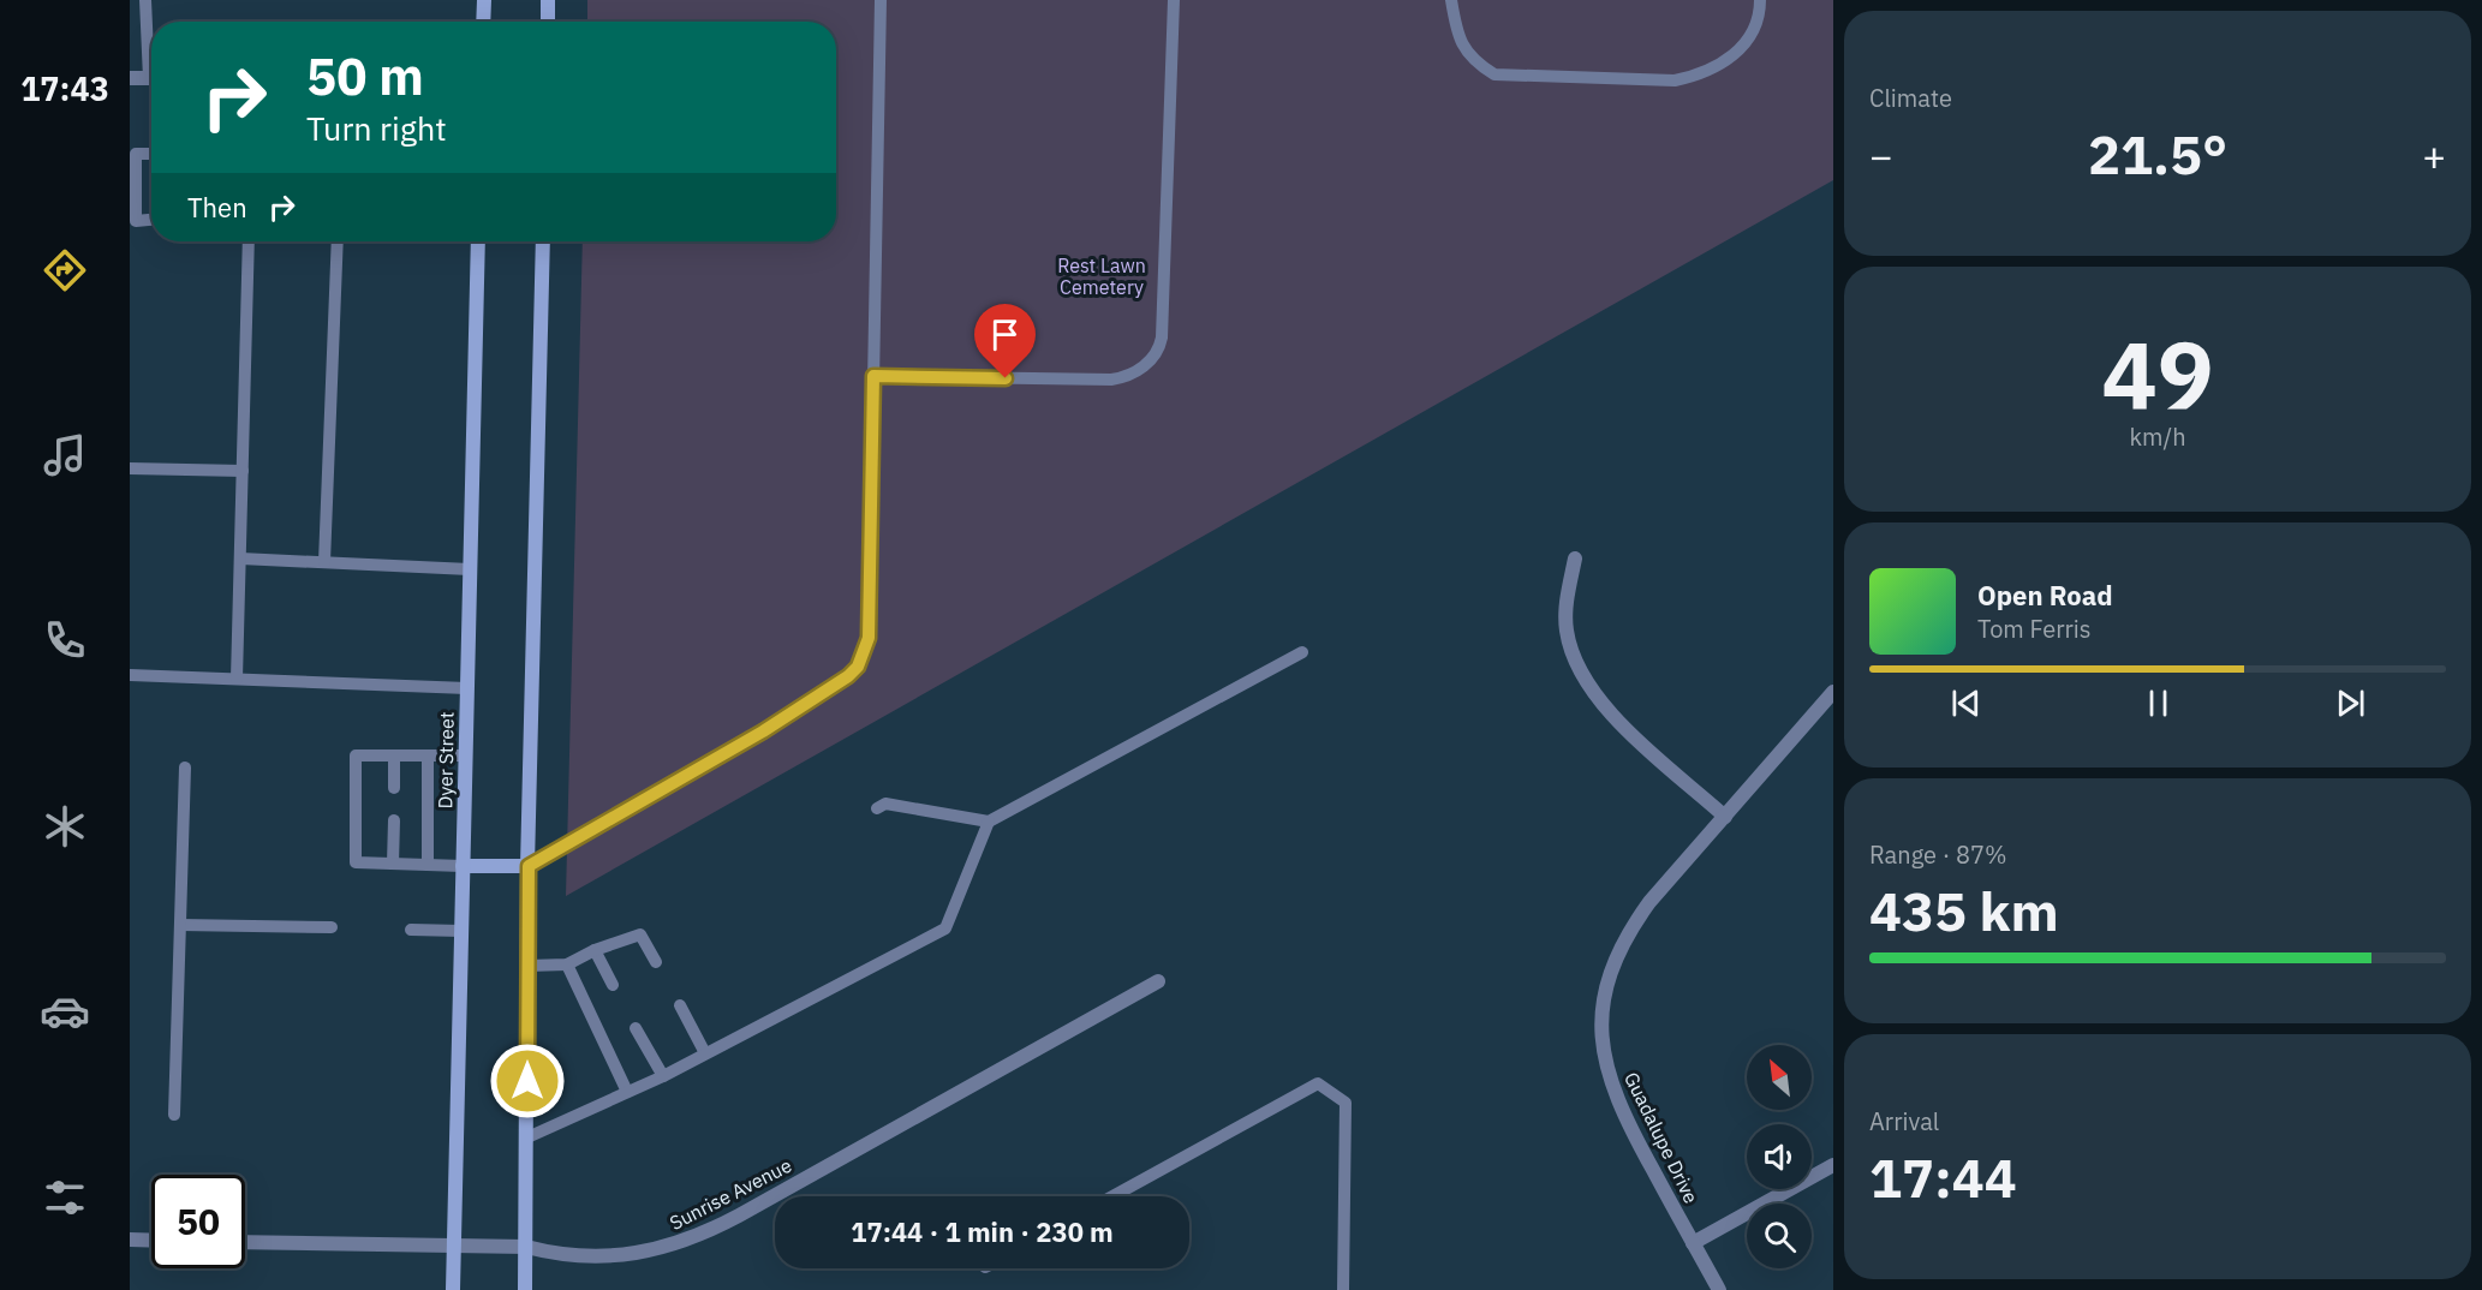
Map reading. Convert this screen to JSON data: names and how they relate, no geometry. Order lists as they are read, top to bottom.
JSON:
{
  "streets": {
    "main road": ["Dyer Street"],
    "street": ["Guadalupe Drive", "Sunrise Avenue"]
  },
  "crossings": [
    ["Dyer Street", "Sunrise Avenue"]
  ],
  "parks": ["Rest Lawn Cemetery"],
  "north": "top left",
  "page": {
    "tabs": "17:43",
    "tile": [
      "Climate",
      ["49", "km/h"],
      ["Range · 87%", "435 km"],
      ["Arrival", "17:44"]
    ],
    "turn": ["50 m", "Turn right"],
    "heat": ["−", "21.5°", "+"],
    "then": "Then",
    "song": ["Open Road", "Tom Ferris"],
    "limit": "50",
    "trip": "17:44 · 1 min · 230 m"
  }
}
